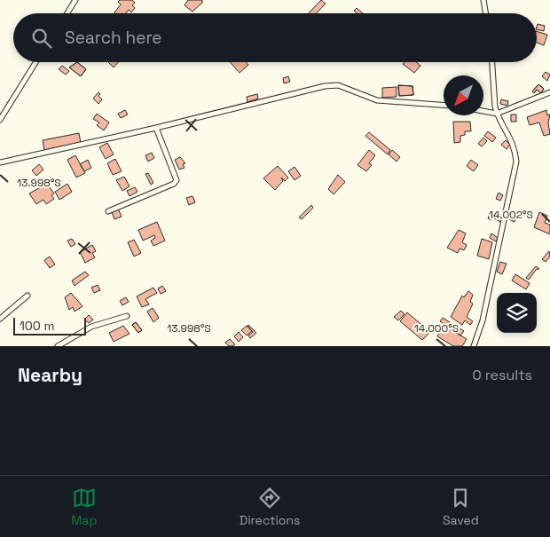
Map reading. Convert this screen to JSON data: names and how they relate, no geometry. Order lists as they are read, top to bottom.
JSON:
{
  "scale_bar": "100 m",
  "north": "bottom left",
  "page": {
    "search": "Search here",
    "scale": "100 m",
    "heading": ["Nearby", "0 results"],
    "nav": ["Map", "Directions", "Saved"]
  },
  "coordinates": ["13.998°S", "14.002°S", "14.000°S"]
}
